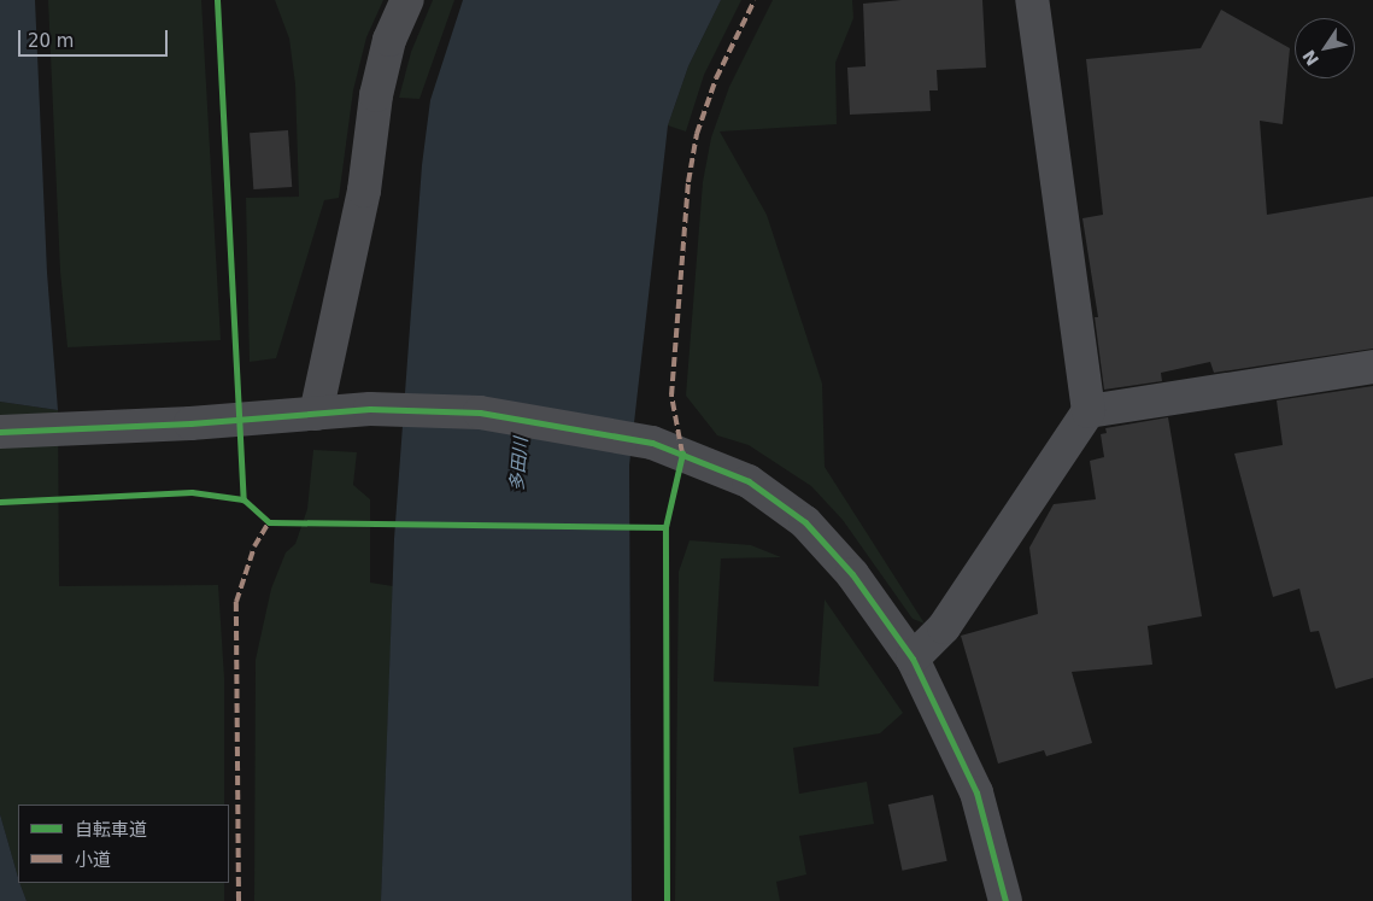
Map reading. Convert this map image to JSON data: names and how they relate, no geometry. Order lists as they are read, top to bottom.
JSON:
{
  "water": ["多田川"],
  "legend": ["自転車道", "小道"],
  "scale_bar": "20 m",
  "north": "bottom left"
}
